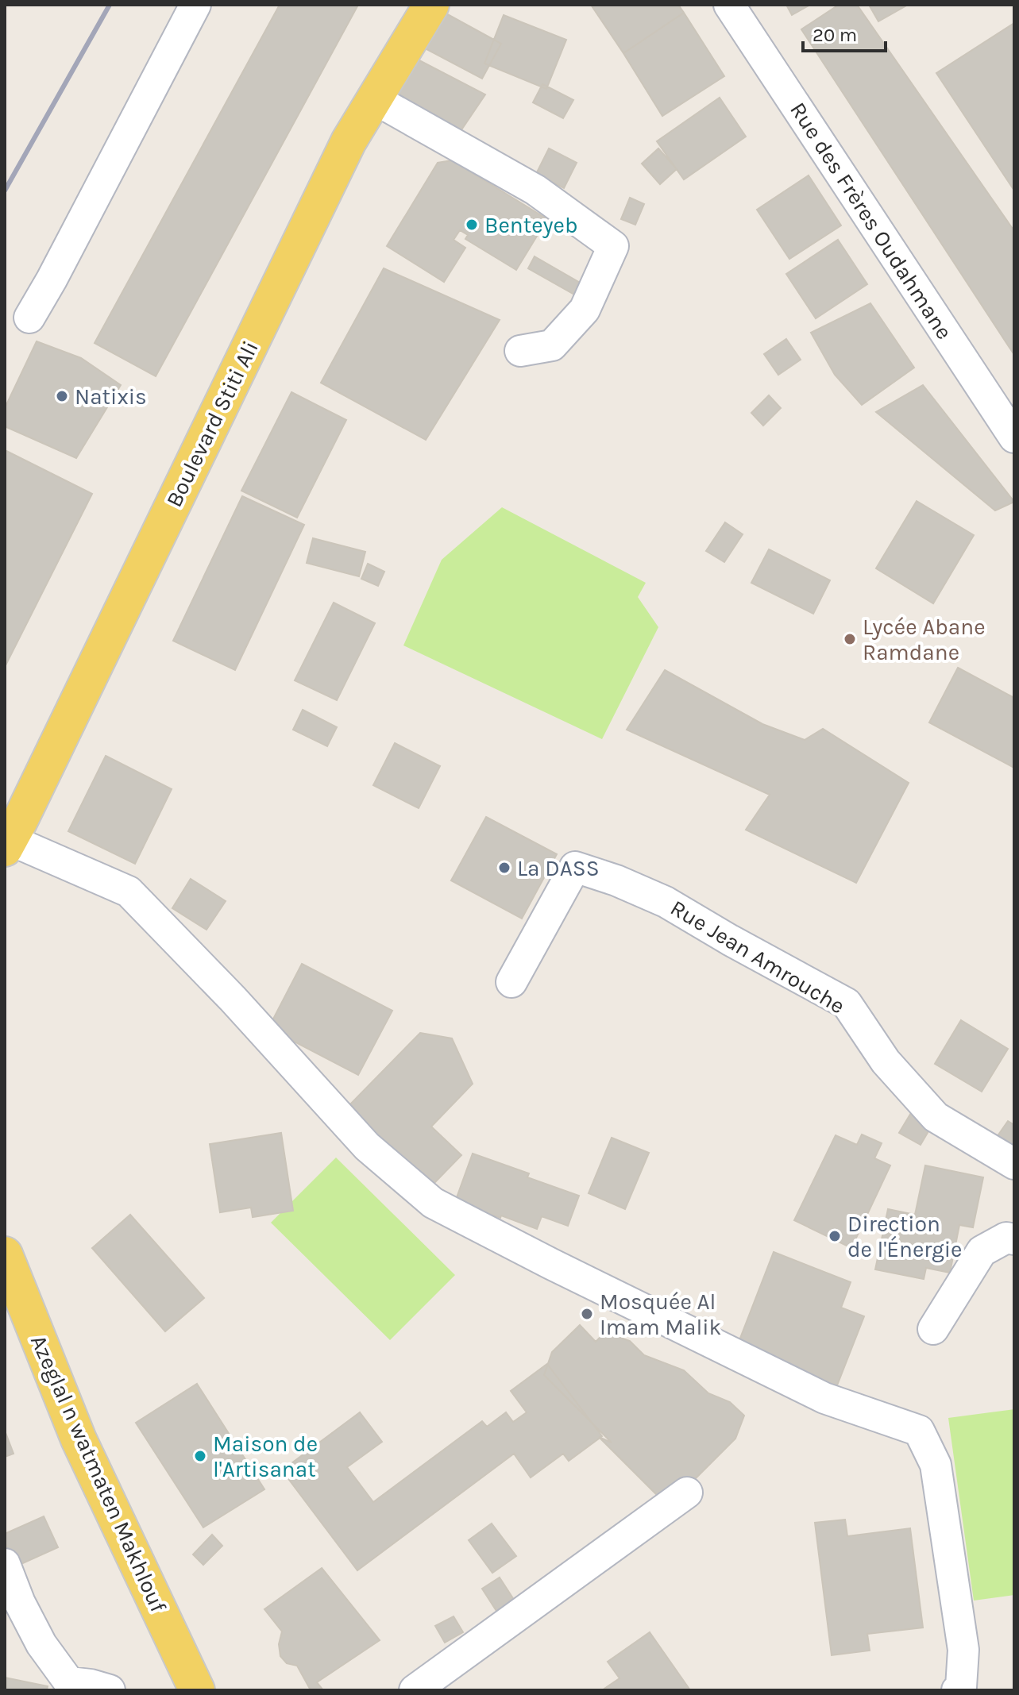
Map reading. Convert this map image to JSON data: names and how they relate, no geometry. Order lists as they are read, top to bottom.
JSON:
{
  "streets": {
    "main road": ["Boulevard Stiti Ali", "Azeglal n watmaten Makhlouf"],
    "street": ["Rue des Frères Oudahmane", "Rue Jean Amrouche"]
  },
  "places": [
    "Benteyeb",
    "Natixis",
    "Lycée Abane Ramdane",
    "La DASS",
    "Direction de l'Énergie",
    "Mosquée Al Imam Malik",
    "Maison de l'Artisanat"
  ],
  "scale_bar": "20 m"
}
